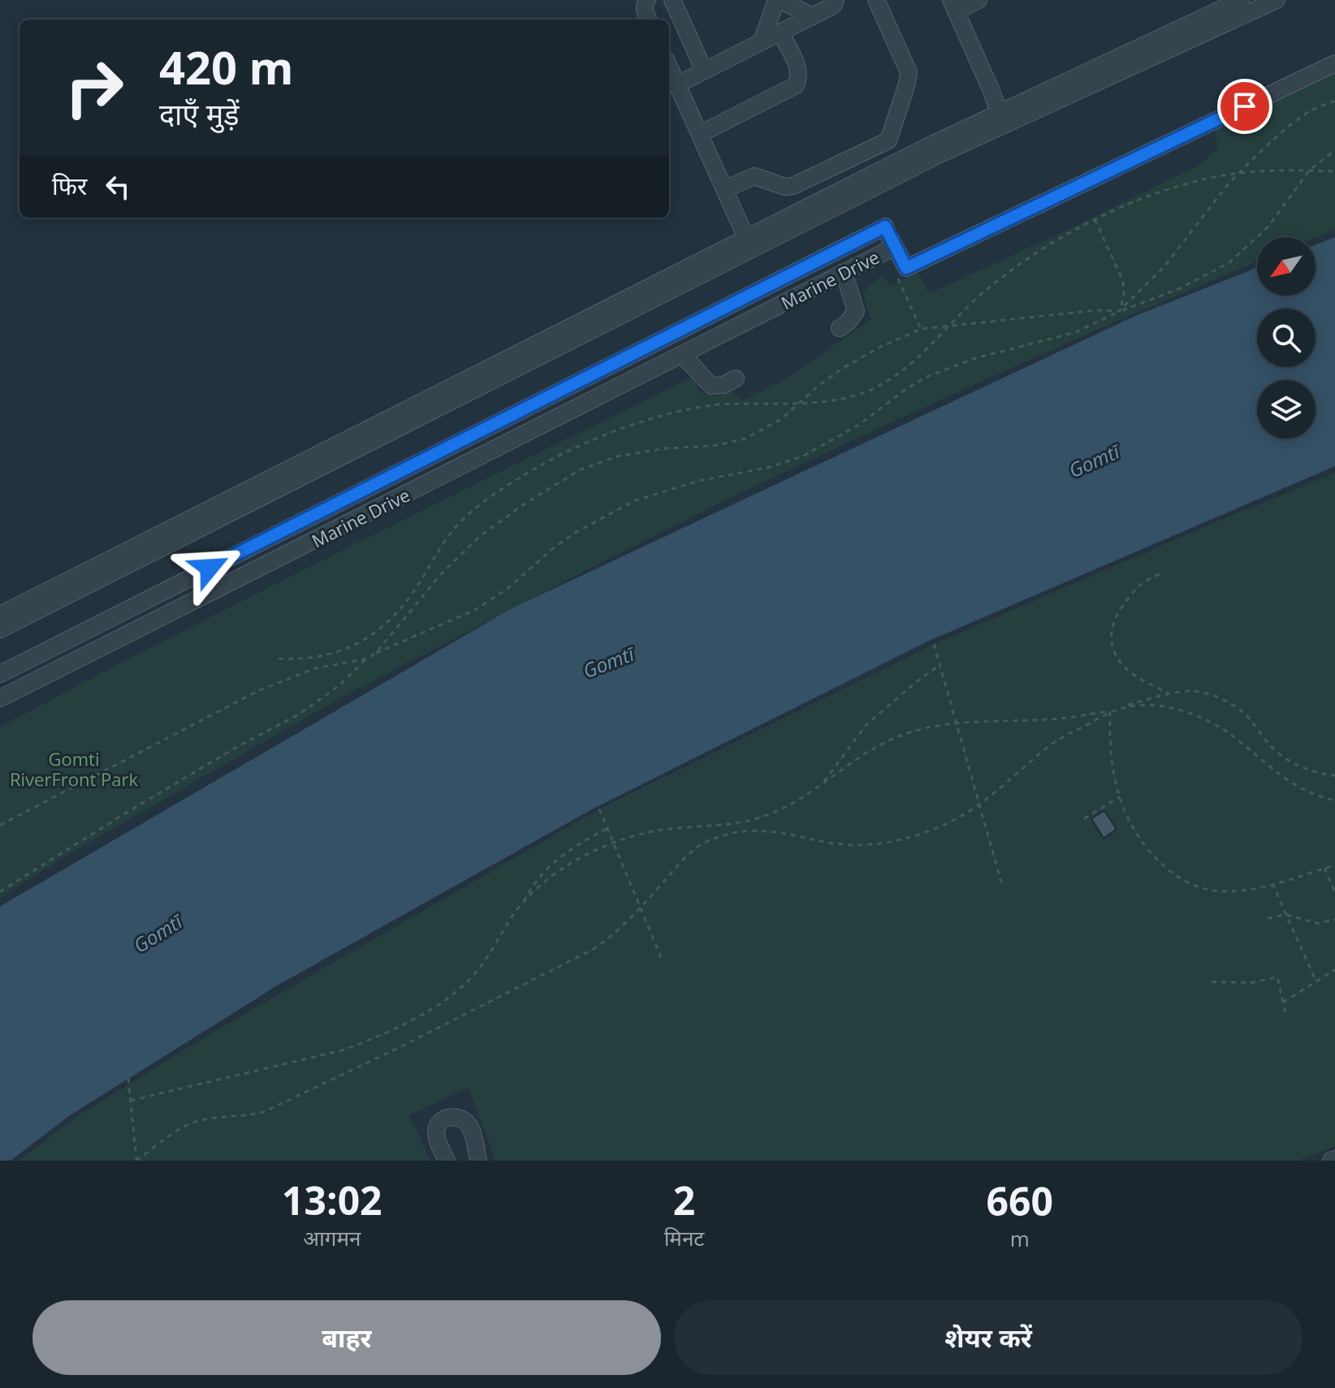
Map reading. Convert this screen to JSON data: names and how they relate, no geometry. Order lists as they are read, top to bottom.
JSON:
{
  "streets": {
    "street": ["Marine Drive"]
  },
  "water": ["Gomtī"],
  "parks": ["Gomti RiverFront Park"],
  "north": "bottom left",
  "page": {
    "turn": ["420 m", "दाएँ मुड़ें"],
    "then": "फिर",
    "eta": [
      "13:02",
      "आगमन",
      "2",
      "मिनट",
      "660",
      "m"
    ],
    "buttons": ["बाहर", "शेयर करें"]
  }
}
